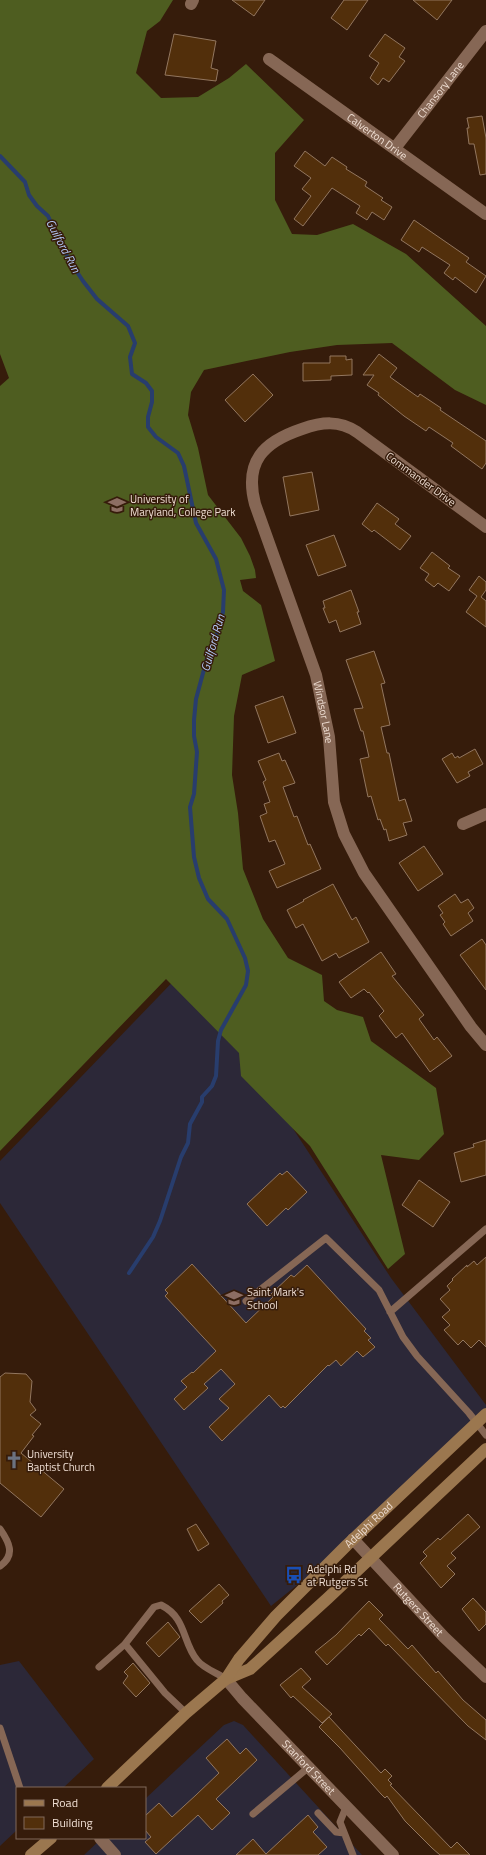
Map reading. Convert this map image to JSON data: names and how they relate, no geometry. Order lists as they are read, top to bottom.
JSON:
{
  "streets": {
    "main road": ["Adelphi Road"],
    "street": [
      "Chansory Lane",
      "Calverton Drive",
      "Commander Drive",
      "Windsor Lane",
      "Rutgers Street",
      "Stanford Street"
    ]
  },
  "crossings": [
    ["Chansory Lane", "Calverton Drive"],
    ["Commander Drive", "Windsor Lane"],
    ["Adelphi Road", "Rutgers Street"],
    ["Adelphi Road", "Stanford Street"]
  ],
  "water": ["Guilford Run"],
  "places": {
    "school or university": ["University of Maryland, College Park", "Saint Mark's School"],
    "church": ["University Baptist Church"],
    "bus stop": ["Adelphi Rd at Rutgers St"]
  },
  "legend": ["Road", "Building"]
}
